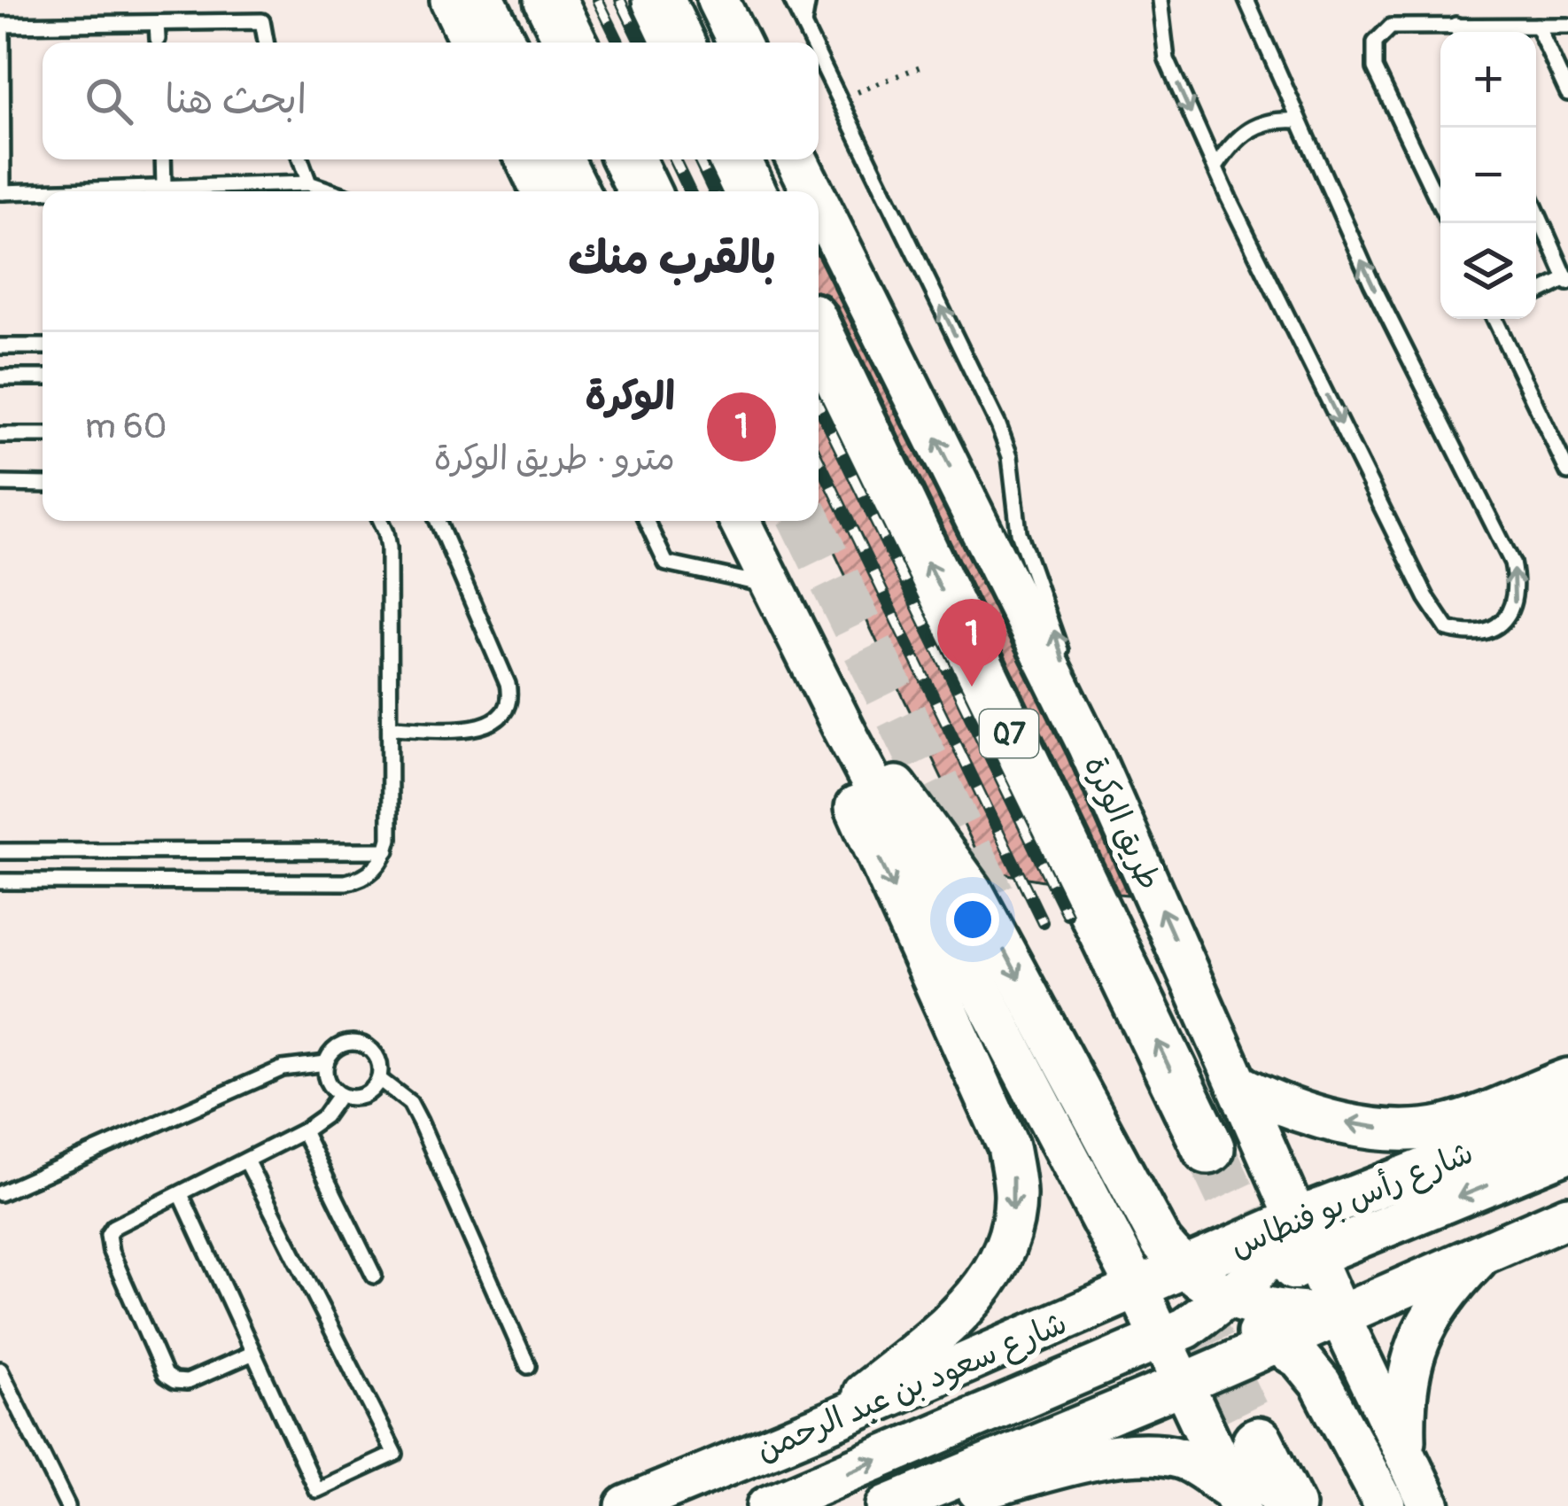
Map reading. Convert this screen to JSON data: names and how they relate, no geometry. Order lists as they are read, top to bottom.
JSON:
{
  "streets": {
    "highway": ["Q7", "طريق الوكرة"],
    "main road": ["شارع رأس بو فنطاس", "شارع سعود بن عبد الرحمن"]
  },
  "crossings": [
    ["طريق الوكرة", "شارع رأس بو فنطاس"],
    ["شارع رأس بو فنطاس", "شارع سعود بن عبد الرحمن"]
  ],
  "page": {
    "map_buttons": ["+", "−"],
    "search": "ابحث هنا",
    "heading": "بالقرب منك",
    "list": [
      {
        "mark": "1",
        "name": "الوكرة",
        "note": "مترو · طريق الوكرة",
        "value": "60 m"
      }
    ],
    "pins": "1"
  }
}
